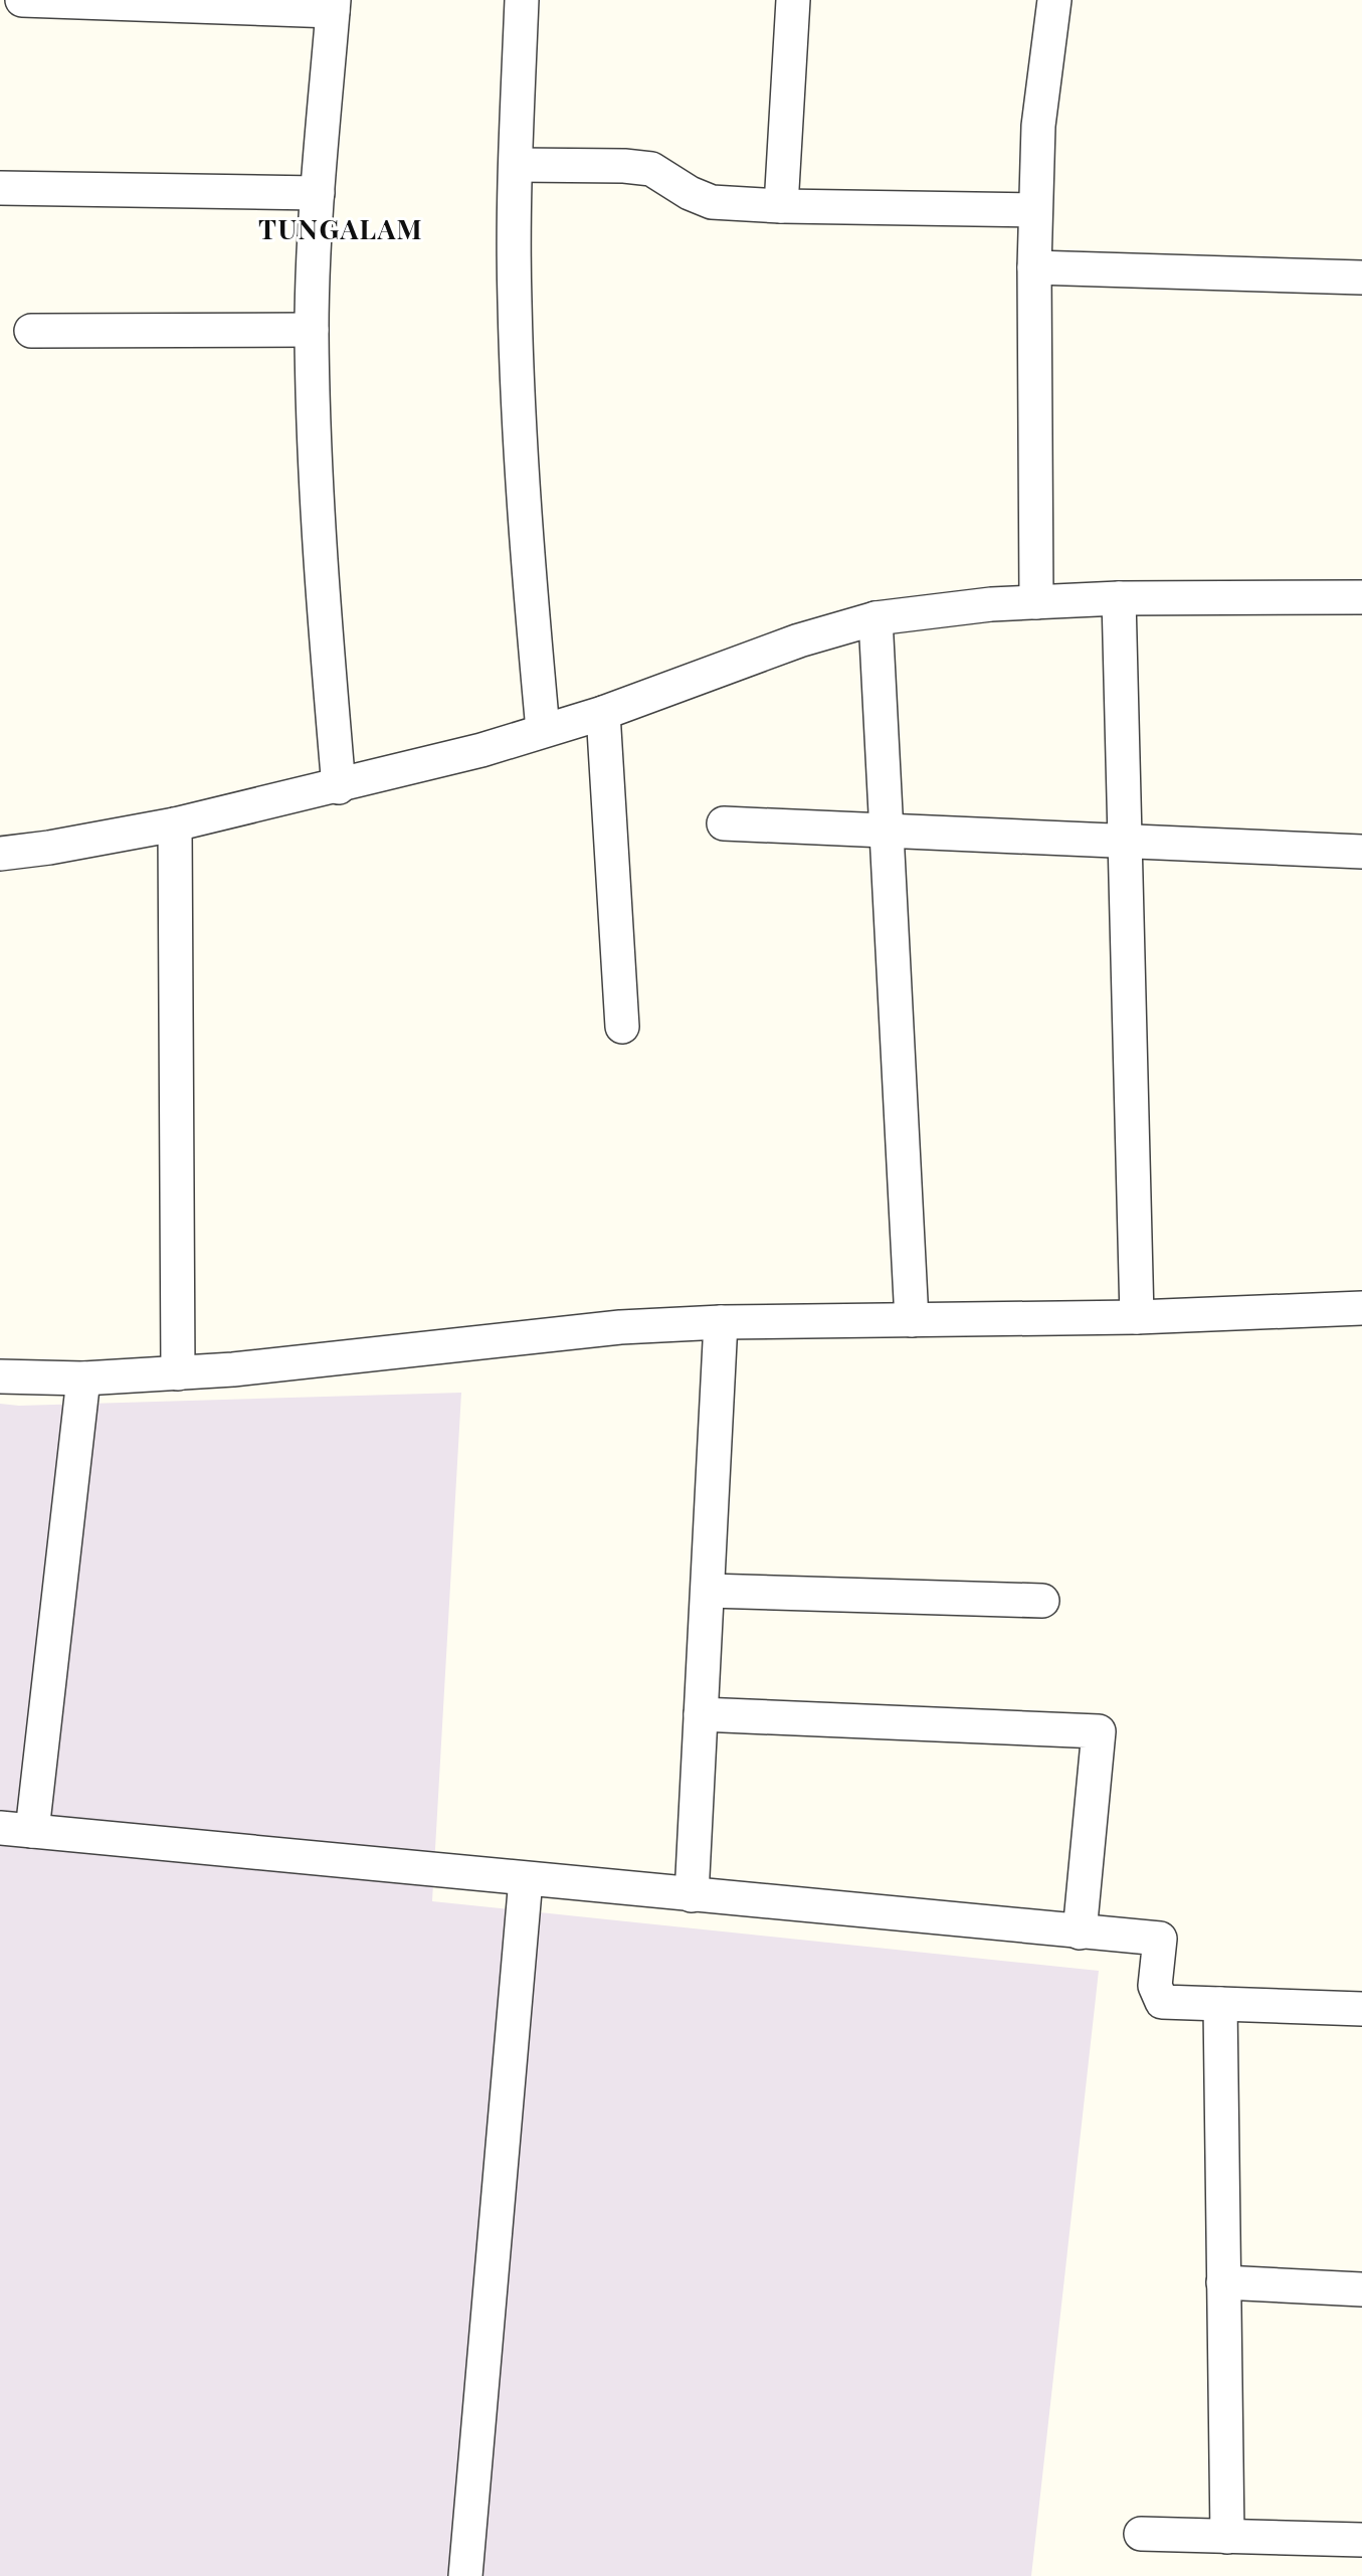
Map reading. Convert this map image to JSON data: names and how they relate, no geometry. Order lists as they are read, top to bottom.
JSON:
{
  "districts": ["TUNGALAM"]
}
